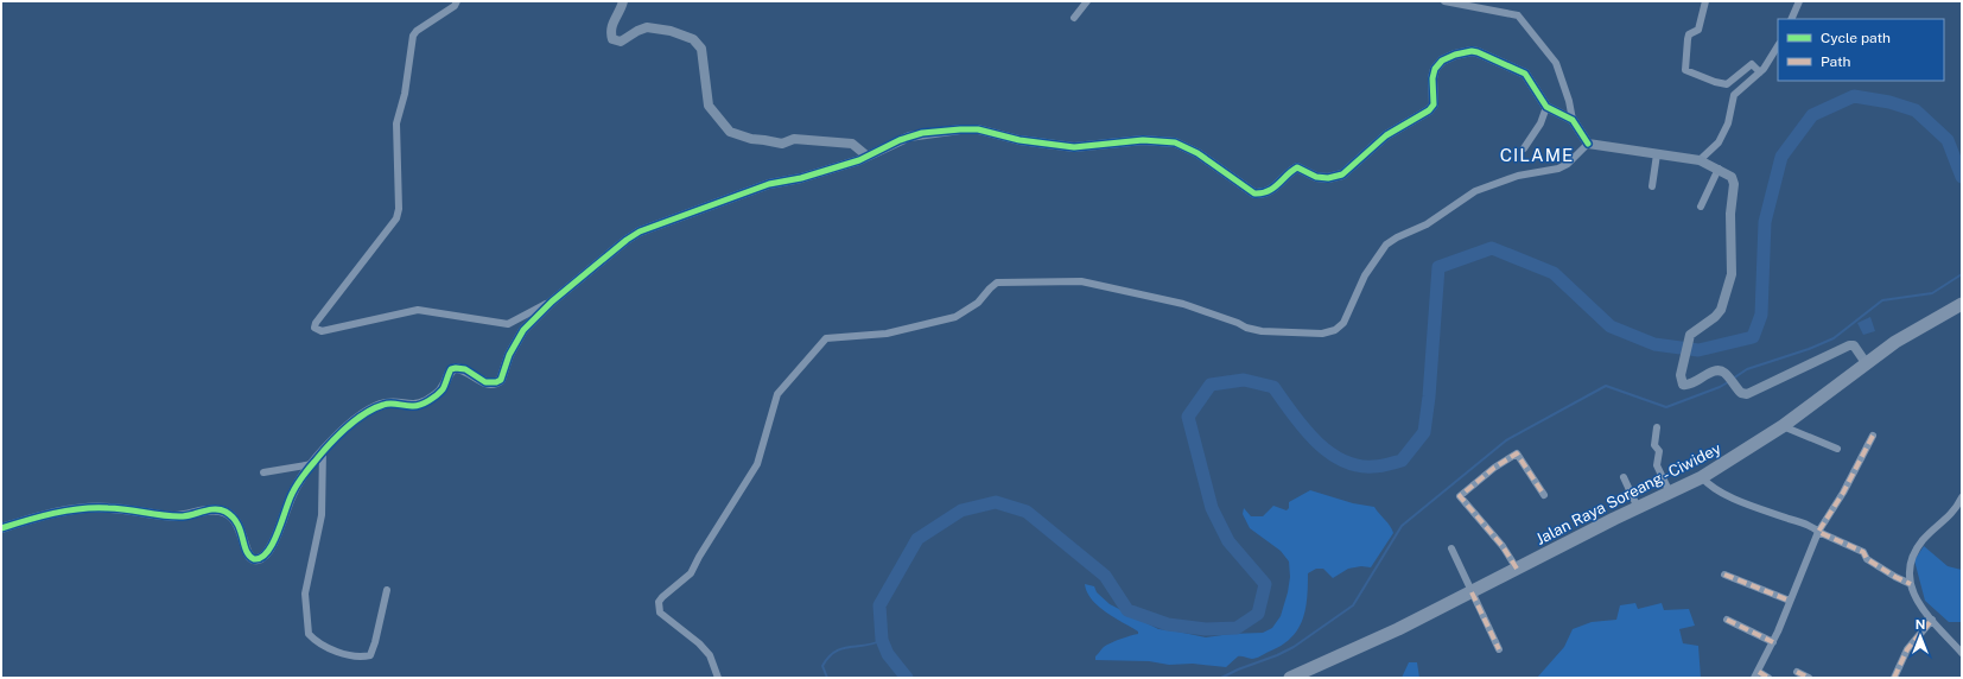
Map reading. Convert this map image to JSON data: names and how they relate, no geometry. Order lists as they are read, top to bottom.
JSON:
{
  "streets": {
    "highway": ["Jalan Raya Soreang - Ciwidey"]
  },
  "districts": ["CILAME"],
  "legend": ["Cycle path", "Path"],
  "north": "top"
}
